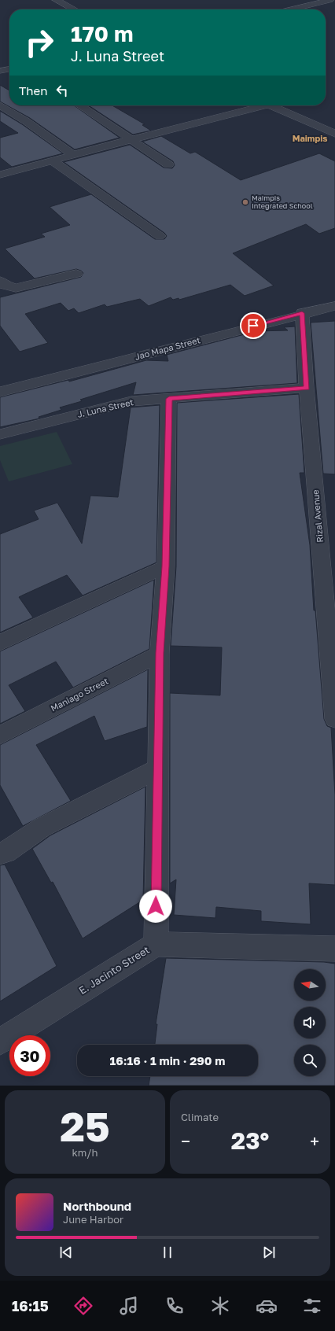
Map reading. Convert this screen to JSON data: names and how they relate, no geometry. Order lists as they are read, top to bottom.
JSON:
{
  "streets": {
    "street": [
      "Jao Mapa Street",
      "J. Luna Street",
      "Rizal Avenue",
      "Maniago Street",
      "E. Jacinto Street"
    ]
  },
  "crossings": [
    ["Jao Mapa Street", "Rizal Avenue"],
    ["J. Luna Street", "Rizal Avenue"]
  ],
  "districts": ["Maimpis"],
  "places": ["Maimpis Integrated School"],
  "north": "left",
  "page": {
    "turn": ["170 m", "J. Luna Street"],
    "then": "Then",
    "limit": "30",
    "trip": "16:16 · 1 min · 290 m",
    "tile": [
      ["25", "km/h"],
      "Climate"
    ],
    "heat": ["−", "23°", "+"],
    "song": ["Northbound", "June Harbor"],
    "tabs": "16:15"
  }
}
